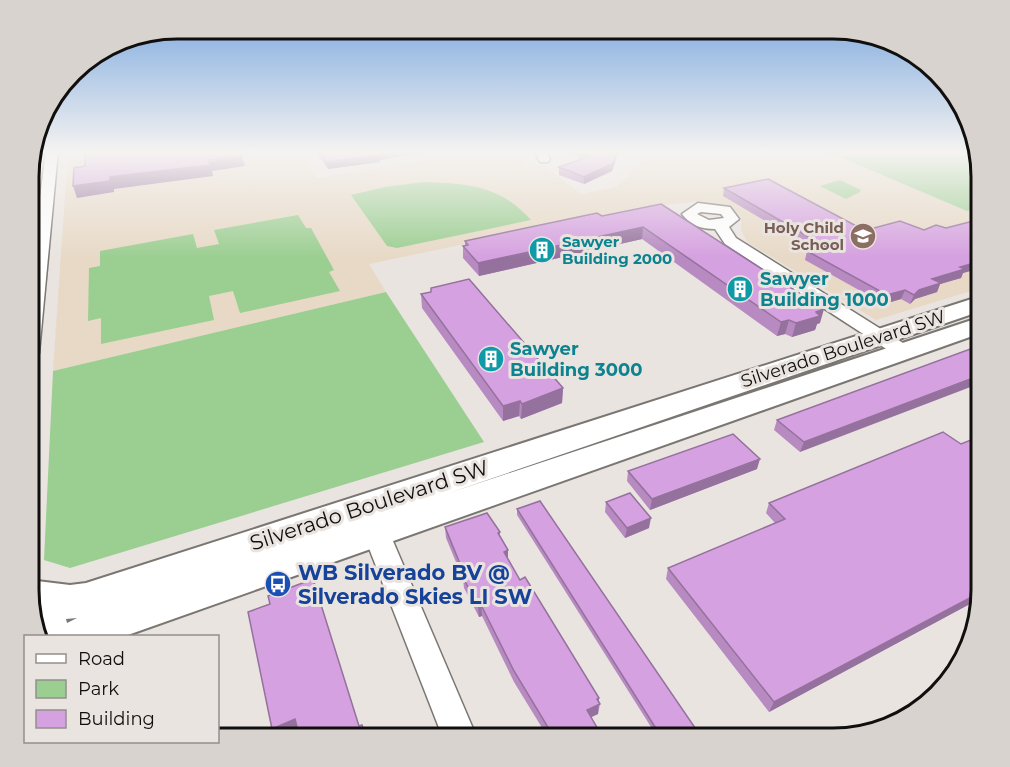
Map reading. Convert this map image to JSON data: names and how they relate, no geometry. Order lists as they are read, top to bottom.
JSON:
{
  "streets": {
    "street": ["Silverado Boulevard SW"]
  },
  "places": {
    "school or university": ["Holy Child School"],
    "building": ["Sawyer Building 2000", "Sawyer Building 1000", "Sawyer Building 3000"],
    "bus stop": ["WB Silverado BV @ Silverado Skies LI SW"]
  },
  "legend": ["Road", "Park", "Building"]
}
